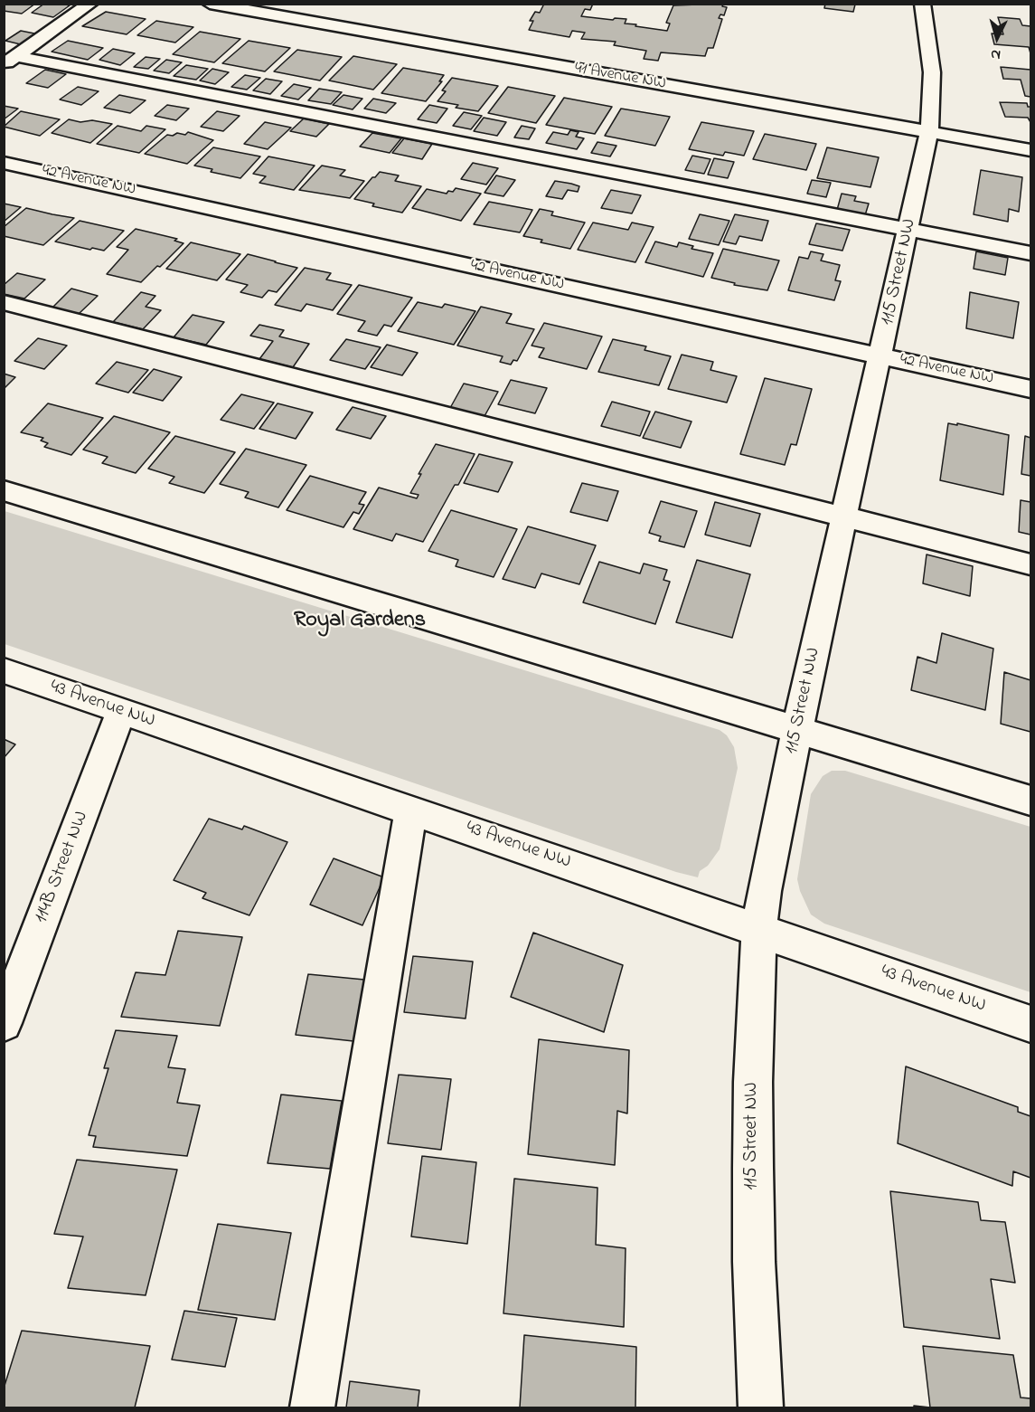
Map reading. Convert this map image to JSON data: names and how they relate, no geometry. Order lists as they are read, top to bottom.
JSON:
{
  "streets": {
    "street": [
      "41 Avenue NW",
      "42 Avenue NW",
      "115 Street NW",
      "43 Avenue NW",
      "114B Street NW"
    ]
  },
  "crossings": [
    ["41 Avenue NW", "115 Street NW"],
    ["42 Avenue NW", "115 Street NW"],
    ["115 Street NW", "43 Avenue NW"],
    ["43 Avenue NW", "114B Street NW"]
  ],
  "districts": ["Royal Gardens"],
  "north": "bottom"
}
